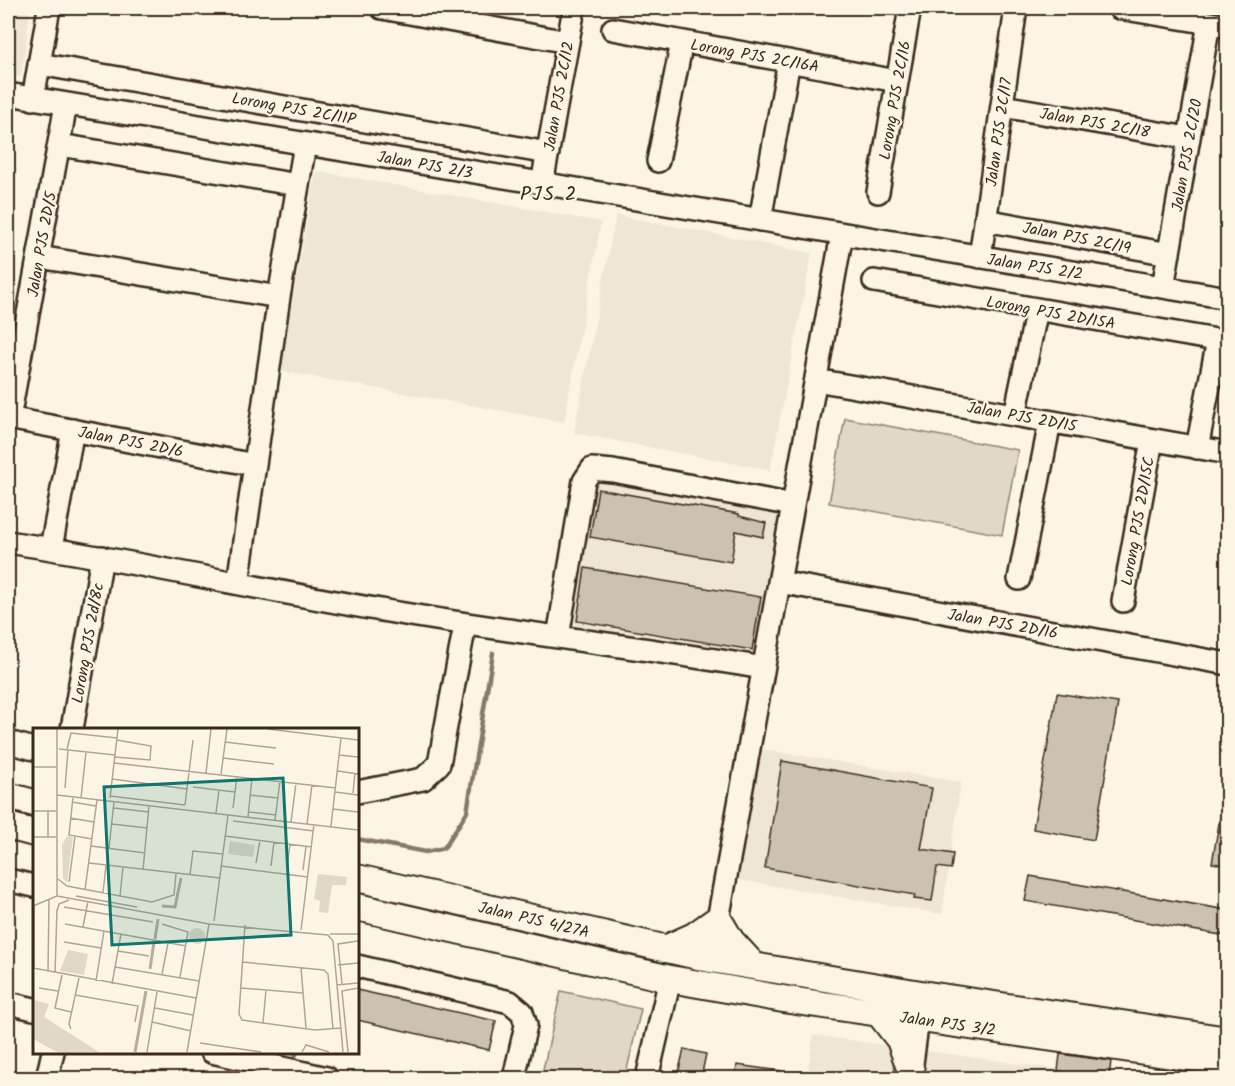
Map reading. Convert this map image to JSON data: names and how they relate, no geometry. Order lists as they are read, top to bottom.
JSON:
{
  "streets": {
    "main road": ["Jalan PJS 4/27A", "Jalan PJS 3/2"],
    "street": [
      "Lorong PJS 2C/16A",
      "Jalan PJS 2C/12",
      "Lorong PJS 2C/16",
      "Lorong PJS 2C/11P",
      "Jalan PJS 2C/18",
      "Jalan PJS 2C/17",
      "Jalan PJS 2C/20",
      "Jalan PJS 2/3",
      "Jalan PJS 2C/19",
      "Jalan PJS 2D/5",
      "Jalan PJS 2/2",
      "Lorong PJS 2D/15A",
      "Jalan PJS 2D/15",
      "Jalan PJS 2D/6",
      "Lorong PJS 2D/15C",
      "Jalan PJS 2D/16",
      "Lorong PJS 2d/8c"
    ]
  },
  "crossings": [
    ["Lorong PJS 2C/16A", "Lorong PJS 2C/16"],
    ["Jalan PJS 2C/12", "Lorong PJS 2C/11P"],
    ["Jalan PJS 2C/12", "Jalan PJS 2/3"],
    ["Jalan PJS 2C/18", "Jalan PJS 2C/17"],
    ["Jalan PJS 2C/18", "Jalan PJS 2C/20"],
    ["Jalan PJS 2C/17", "Jalan PJS 2C/19"],
    ["Jalan PJS 2C/17", "Jalan PJS 2/2"],
    ["Jalan PJS 2C/20", "Jalan PJS 2C/19"],
    ["Jalan PJS 2C/20", "Jalan PJS 2/2"],
    ["Jalan PJS 2/3", "Jalan PJS 2D/5"],
    ["Jalan PJS 2/3", "Jalan PJS 2/2"],
    ["Jalan PJS 2D/5", "Jalan PJS 2D/6"],
    ["Jalan PJS 2D/15", "Lorong PJS 2D/15C"],
    ["Jalan PJS 4/27A", "Jalan PJS 3/2"]
  ],
  "districts": ["PJS 2"]
}
